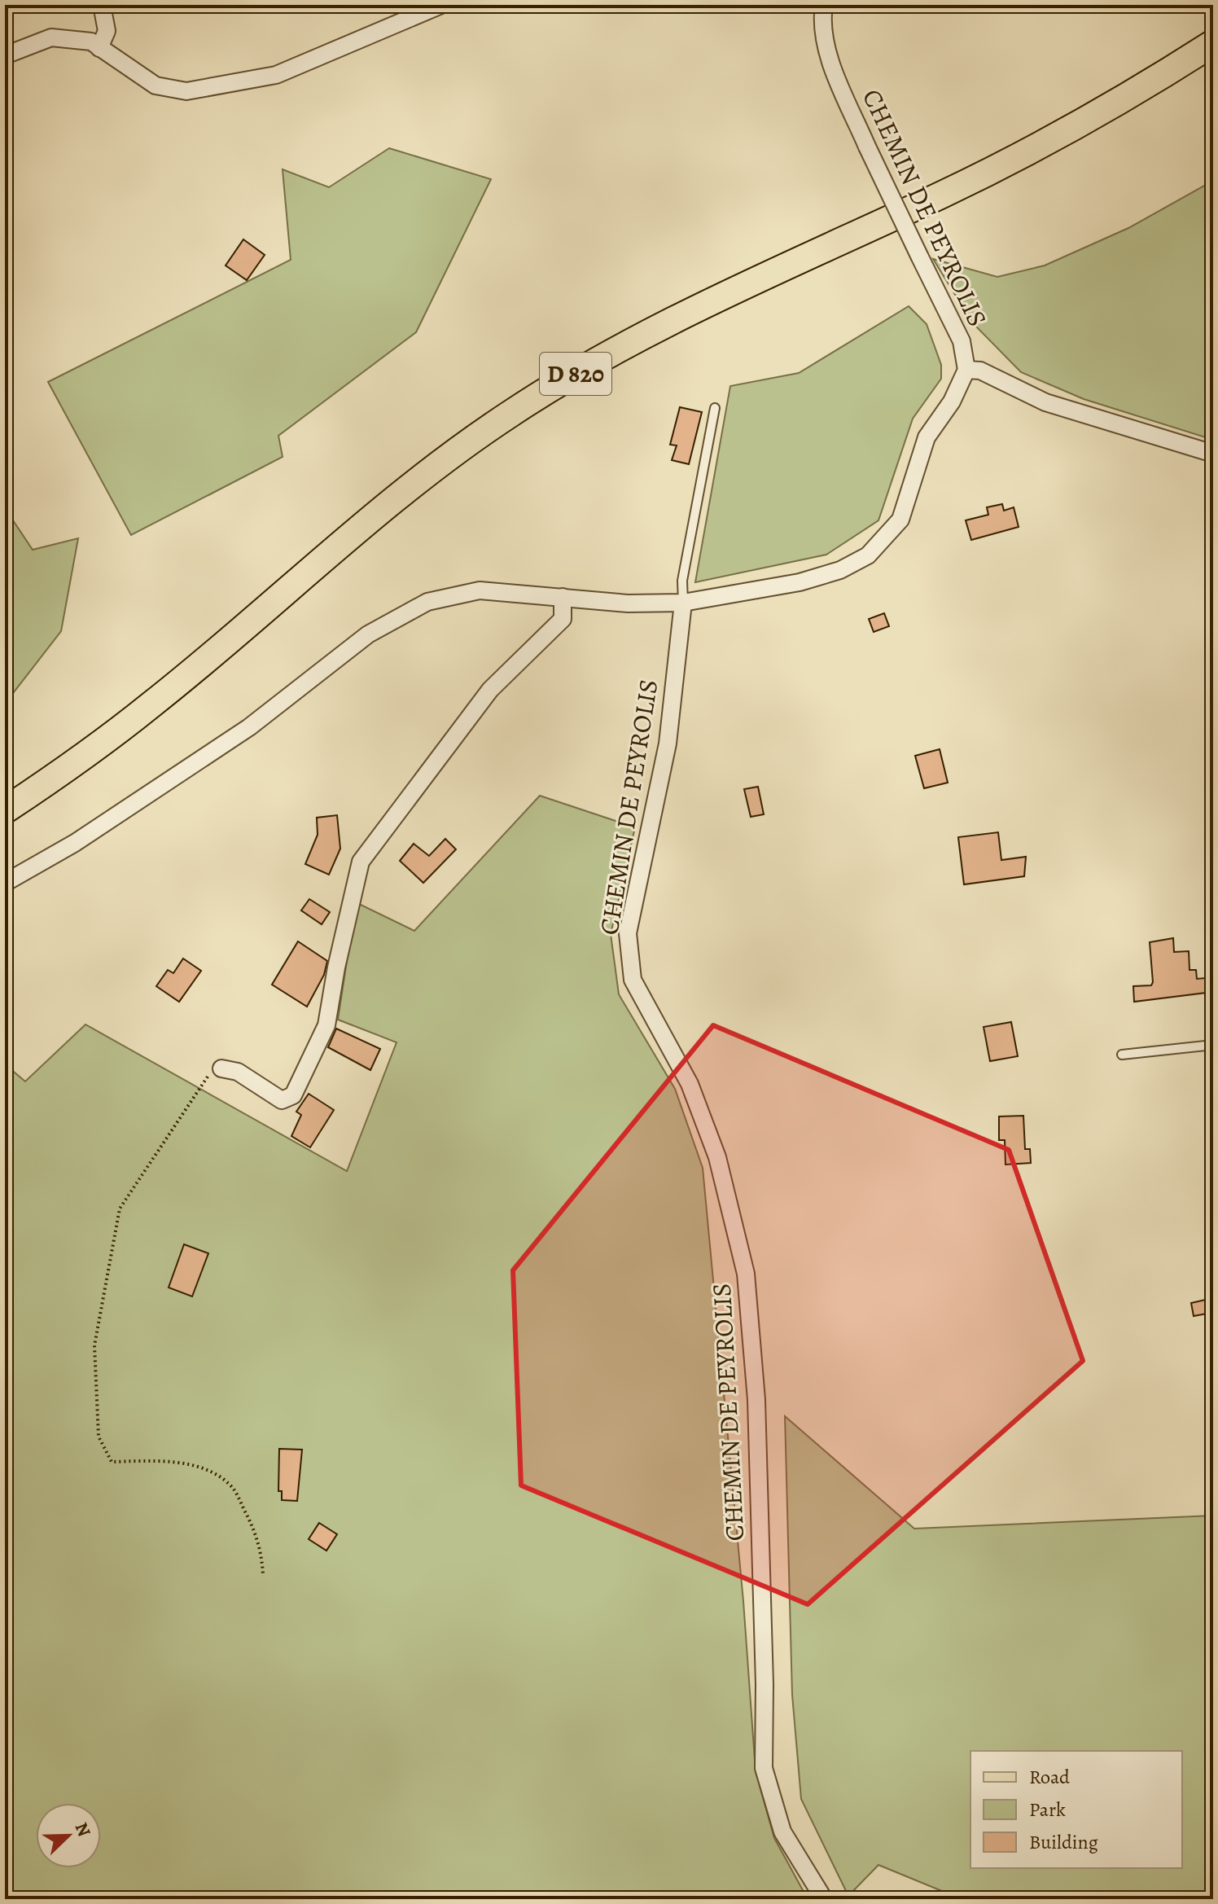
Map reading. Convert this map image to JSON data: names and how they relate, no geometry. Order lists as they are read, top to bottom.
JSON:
{
  "streets": {
    "main road": ["D 820"],
    "street": ["CHEMIN DE PEYROLIS"]
  },
  "legend": ["Road", "Park", "Building"],
  "north": "top right"
}
